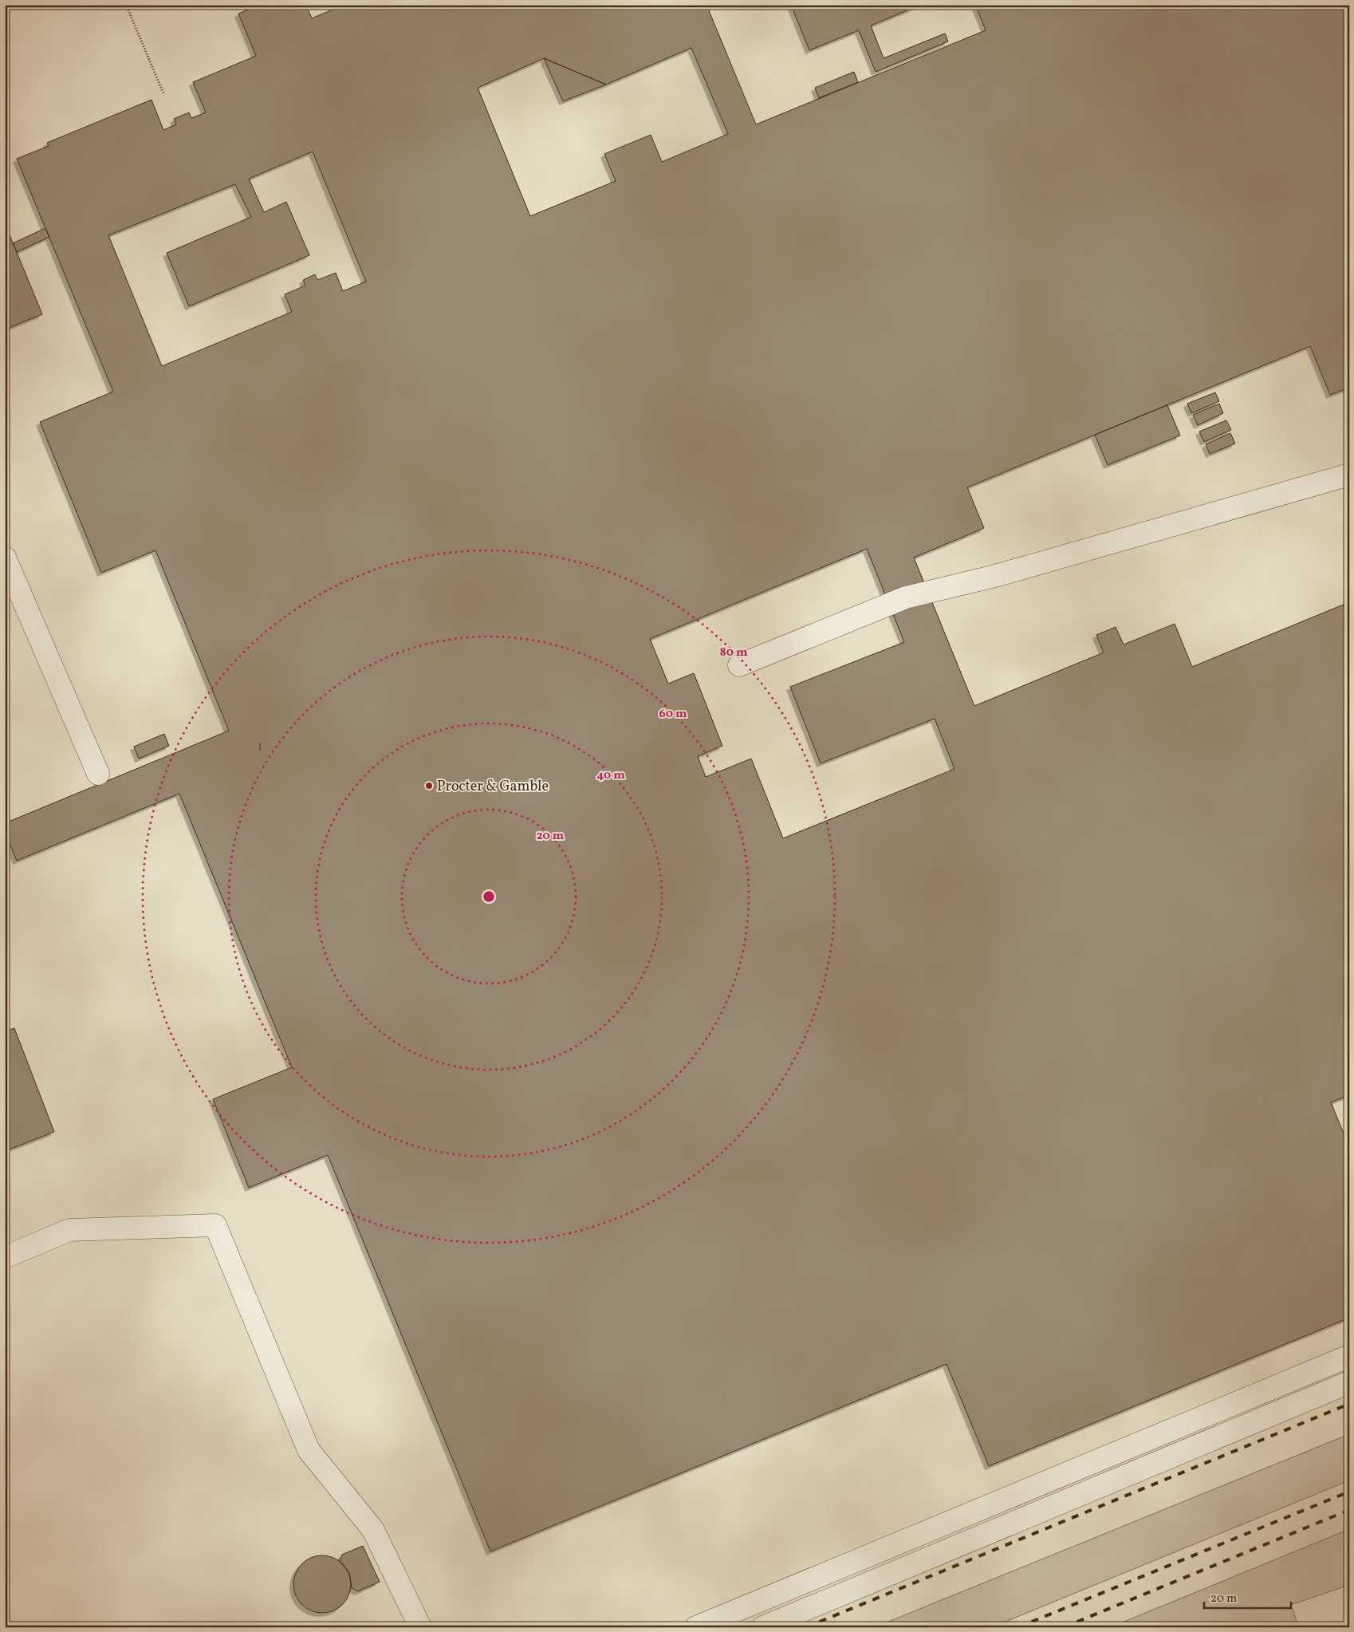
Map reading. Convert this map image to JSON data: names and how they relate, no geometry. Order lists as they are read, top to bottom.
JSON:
{
  "places": ["Procter & Gamble"],
  "house_numbers": ["1"],
  "scale_bar": "20 m",
  "rings": [
    "80 m",
    "60 m",
    "40 m",
    "20 m"
  ]
}
